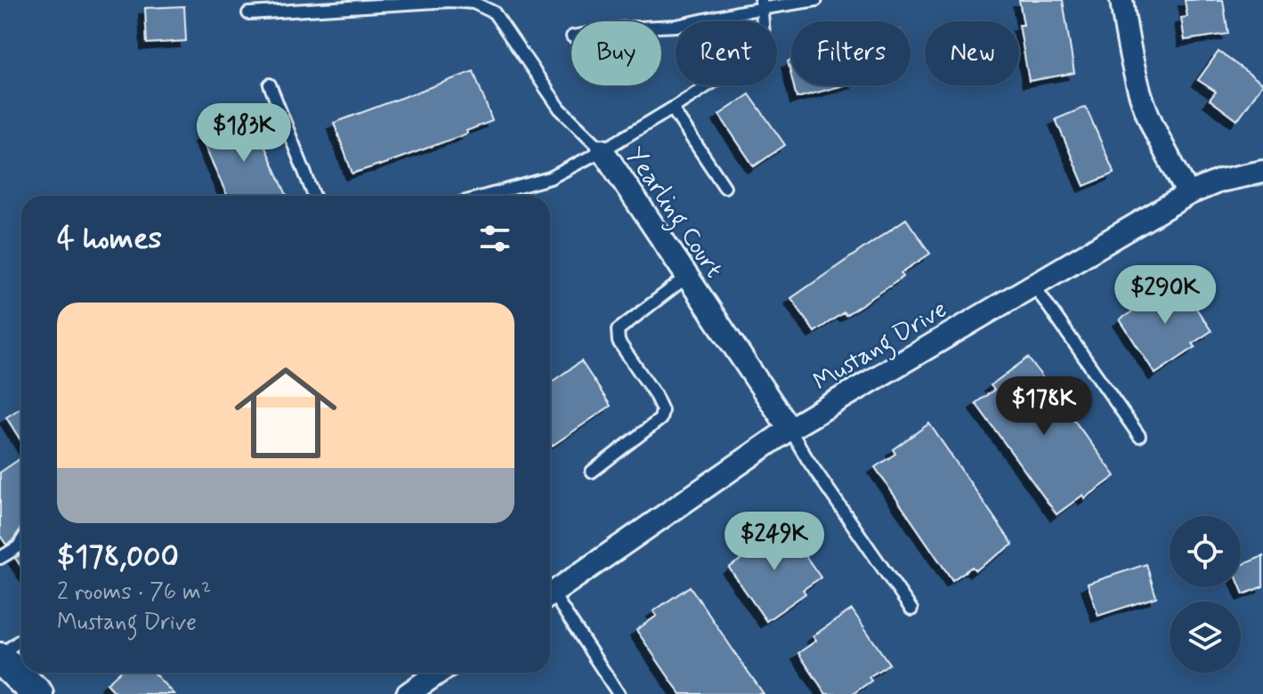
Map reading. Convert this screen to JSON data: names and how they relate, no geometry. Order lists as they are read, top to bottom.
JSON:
{
  "streets": {
    "street": ["Yearling Court", "Mustang Drive"]
  },
  "crossings": [
    ["Yearling Court", "Mustang Drive"]
  ],
  "page": {
    "chip": [
      "Buy",
      "Rent",
      "Filters",
      "New"
    ],
    "price": [
      "$183K",
      "$290K",
      "$178K",
      "$249K"
    ],
    "heading": "4 homes",
    "list": [
      {
        "name": "$178,000",
        "note": "2 rooms · 76 m² · Mustang Drive"
      }
    ]
  }
}
